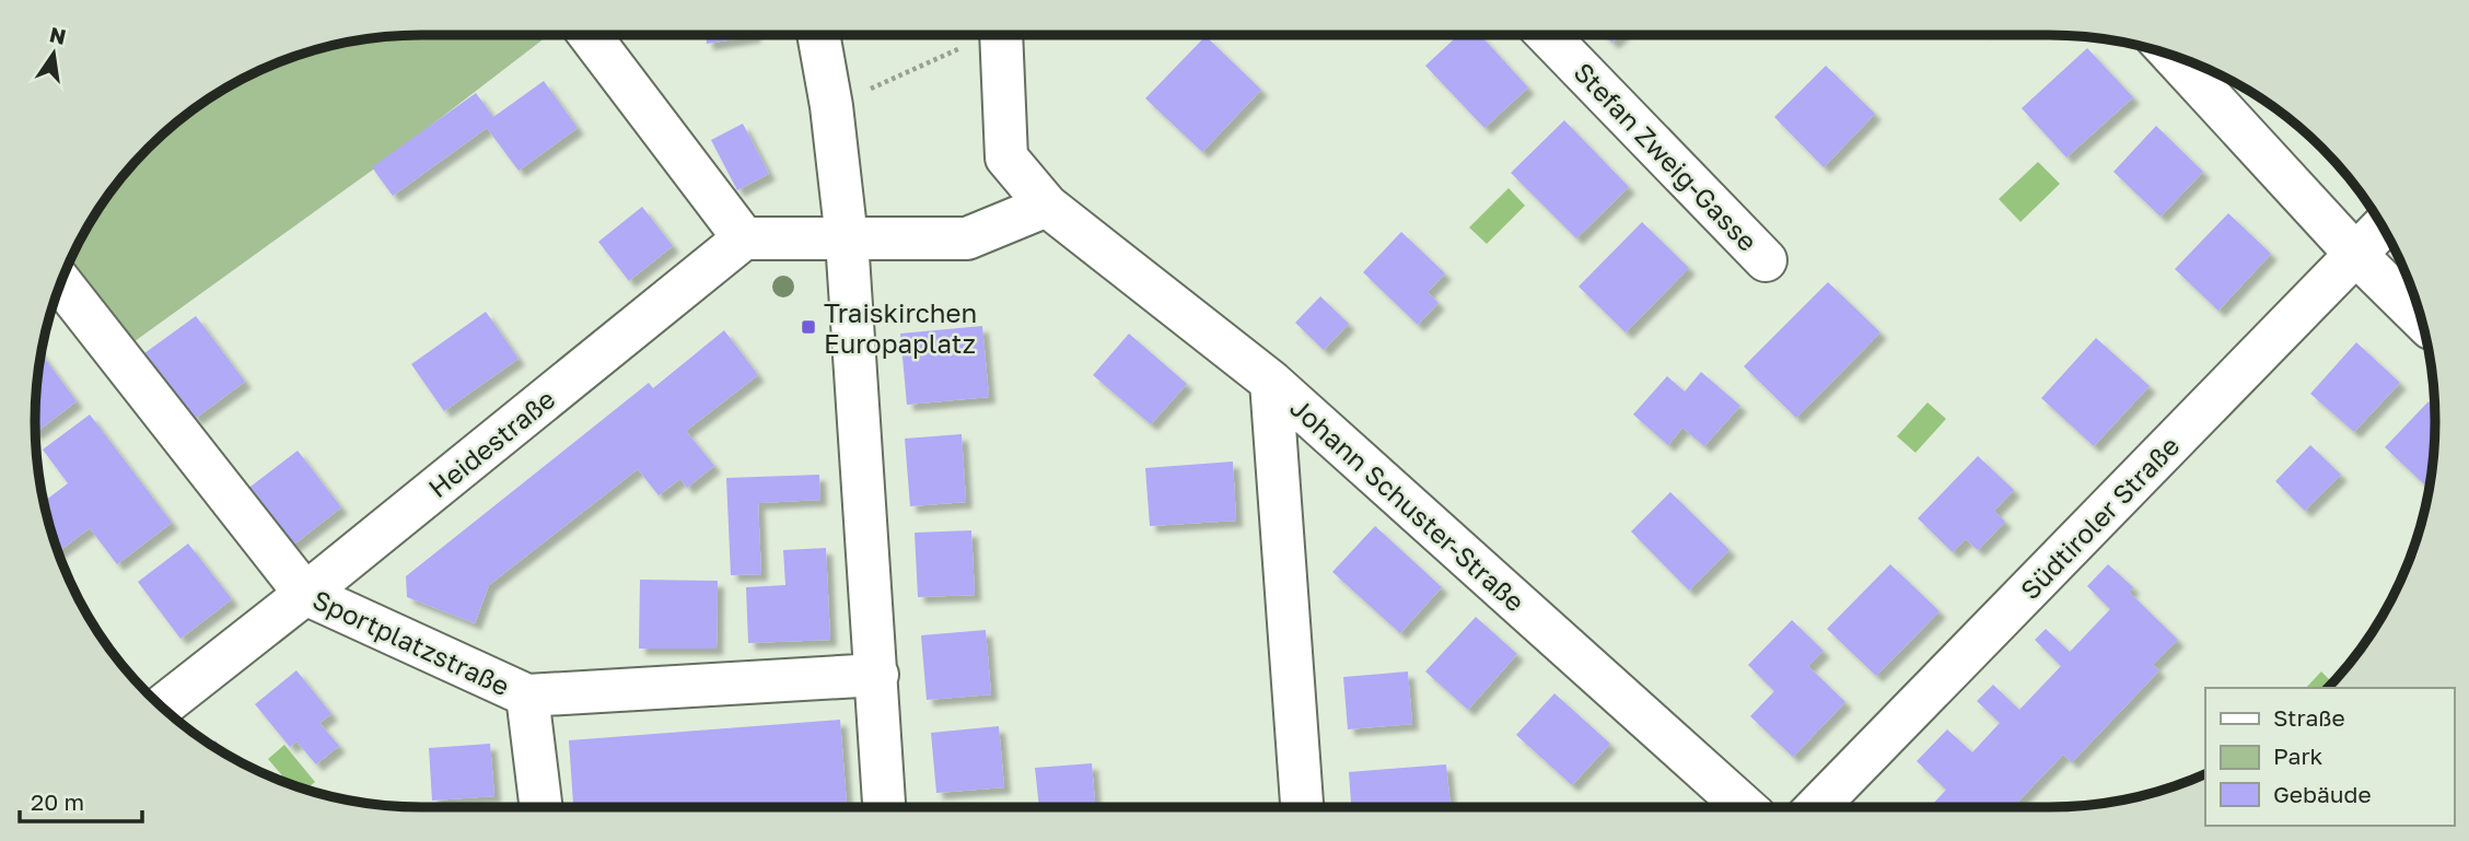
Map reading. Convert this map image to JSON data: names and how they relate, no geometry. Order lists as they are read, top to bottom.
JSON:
{
  "streets": {
    "street": [
      "Stefan Zweig-Gasse",
      "Heidestraße",
      "Johann Schuster-Straße",
      "Südtiroler Straße",
      "Sportplatzstraße"
    ]
  },
  "crossings": [
    ["Heidestraße", "Sportplatzstraße"]
  ],
  "places": {
    "transit": ["Traiskirchen Europaplatz"]
  },
  "legend": ["Straße", "Park", "Gebäude"],
  "scale_bar": "20 m",
  "north": "top"
}
